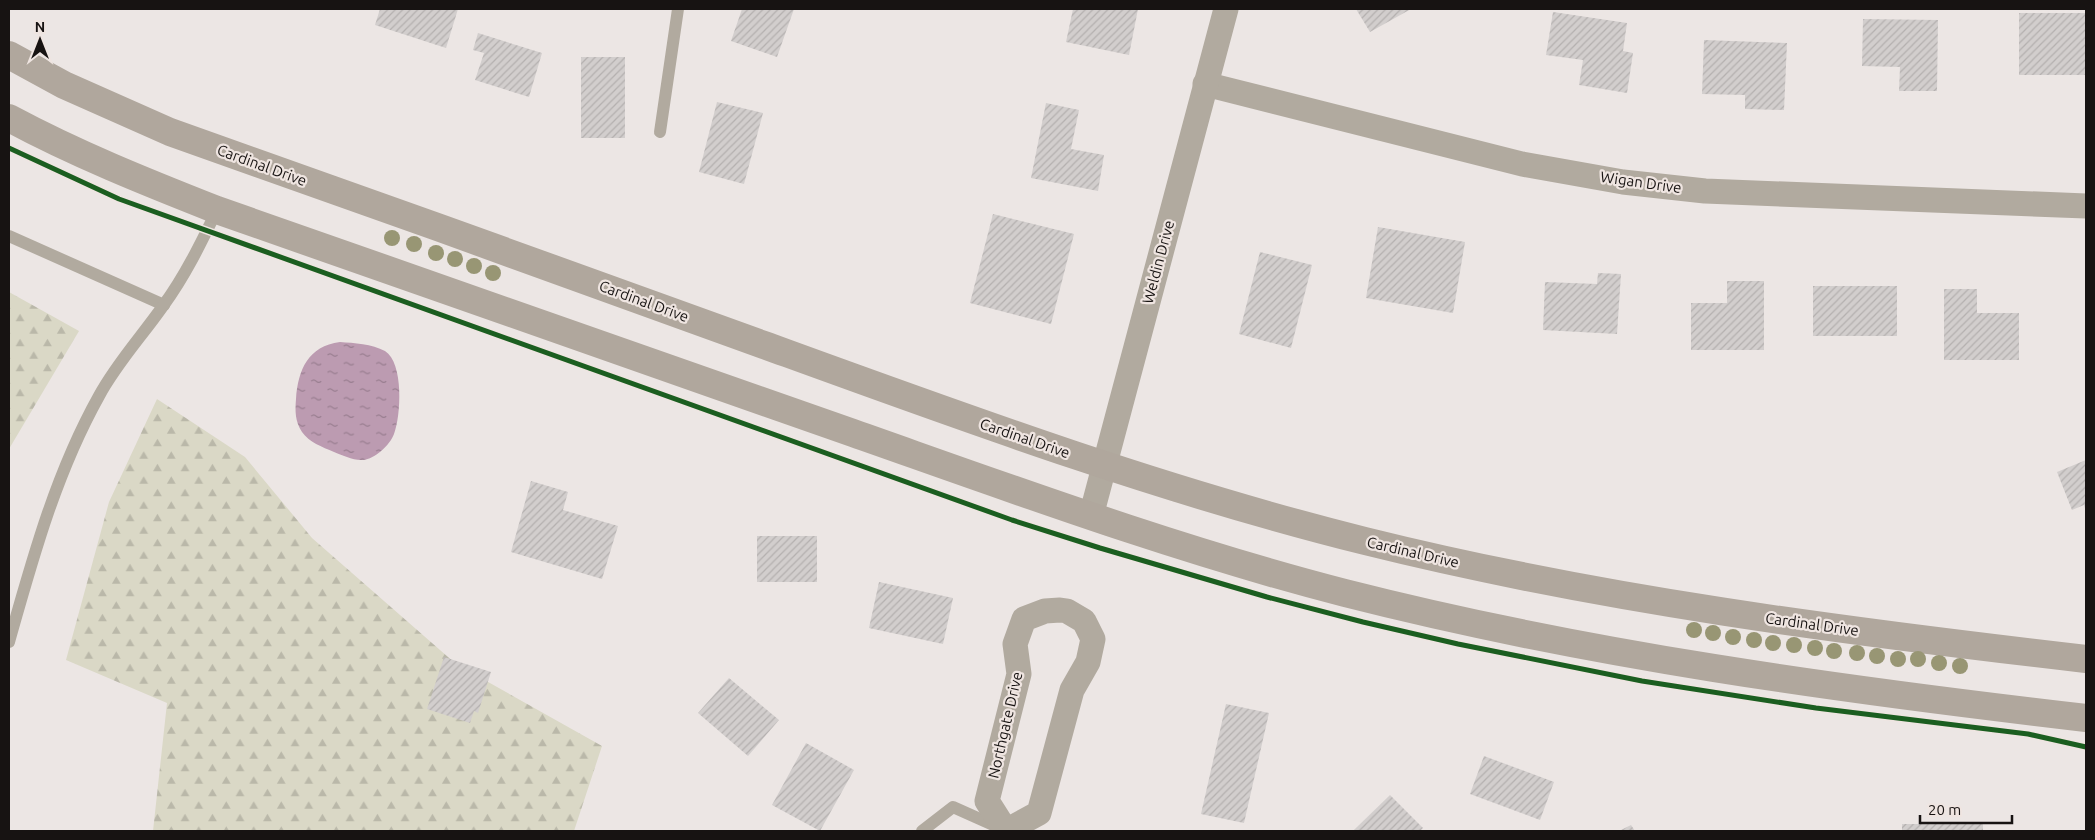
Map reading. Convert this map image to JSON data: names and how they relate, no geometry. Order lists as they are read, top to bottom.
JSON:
{
  "streets": {
    "main road": ["Cardinal Drive"],
    "street": ["Wigan Drive", "Weldin Drive", "Northgate Drive"]
  },
  "crossings": [
    ["Cardinal Drive", "Weldin Drive"],
    ["Wigan Drive", "Weldin Drive"]
  ],
  "scale_bar": "20 m",
  "north": "top"
}
